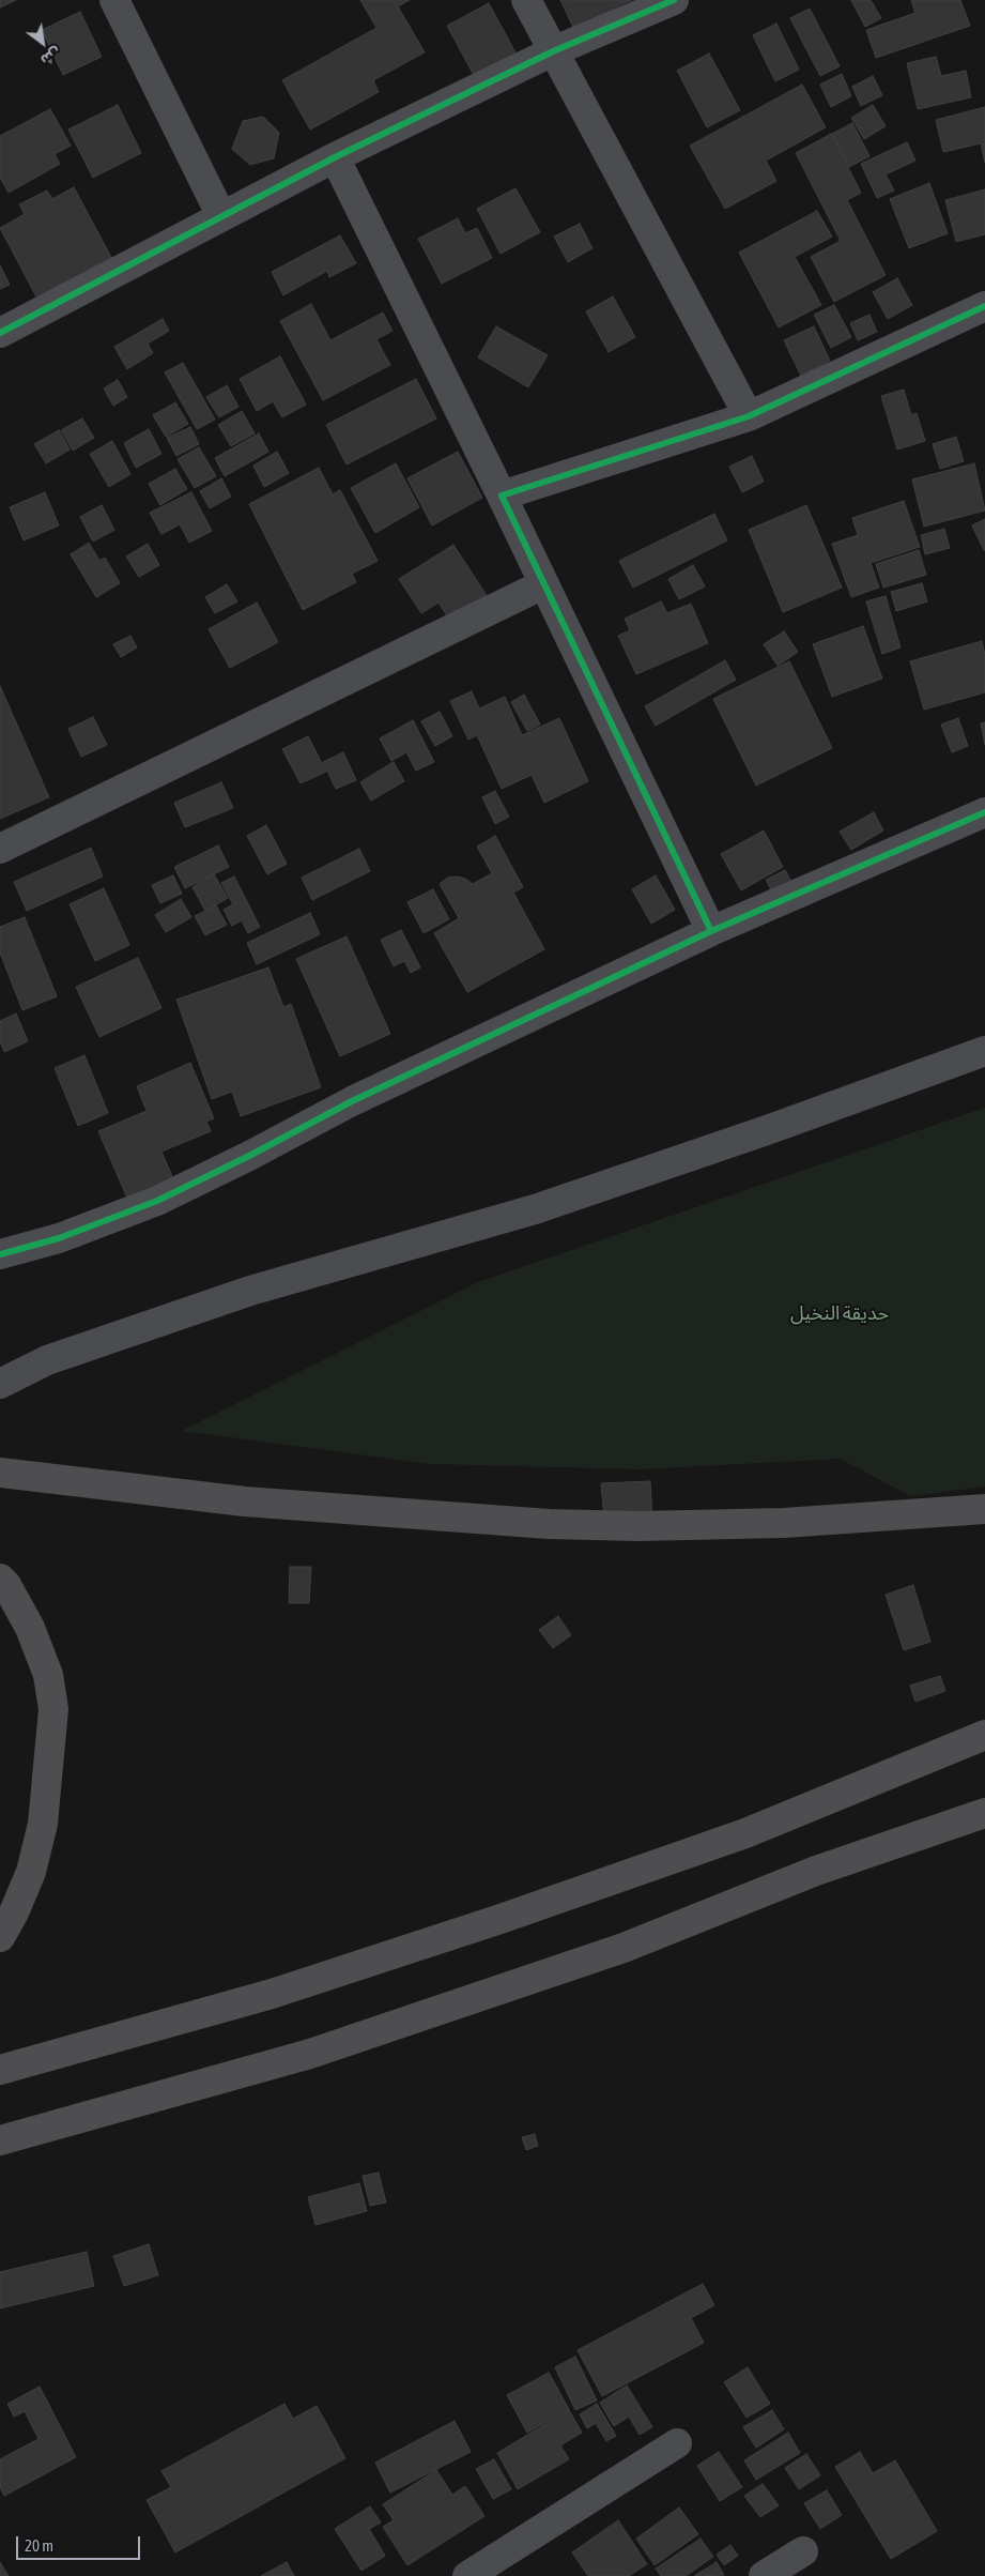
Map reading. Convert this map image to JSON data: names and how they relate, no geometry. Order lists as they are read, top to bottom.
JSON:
{
  "parks": ["حديقة النخيل"],
  "scale_bar": "20 m",
  "north": "bottom right"
}
